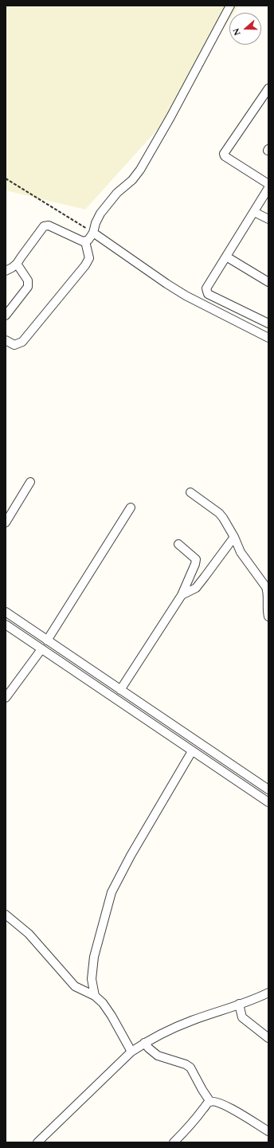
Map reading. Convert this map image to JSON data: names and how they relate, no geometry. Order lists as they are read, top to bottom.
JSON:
{
  "north": "left"
}
